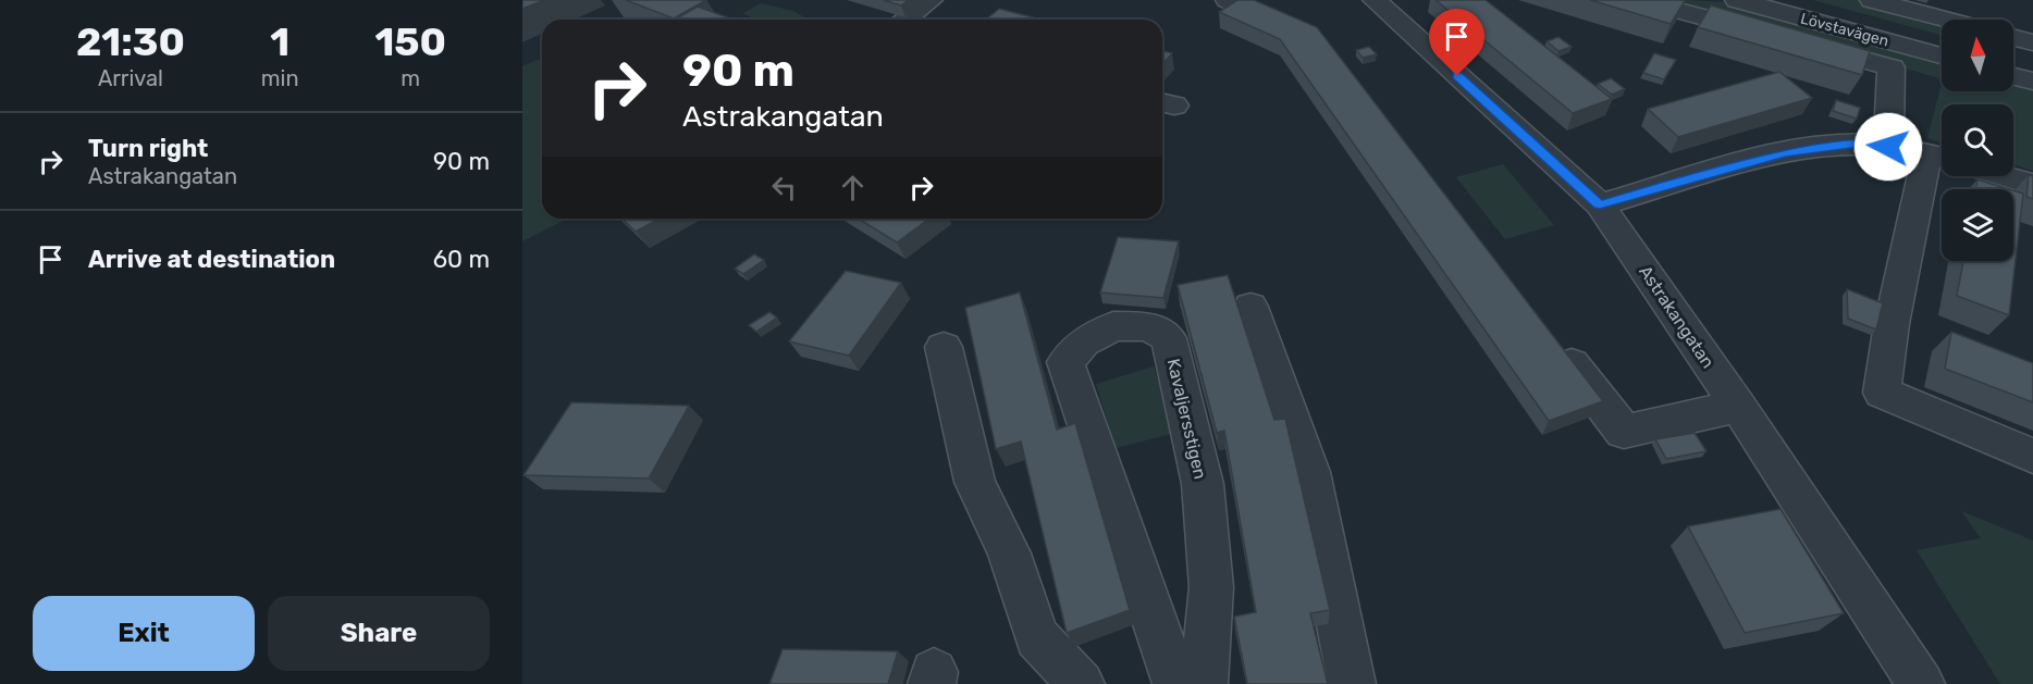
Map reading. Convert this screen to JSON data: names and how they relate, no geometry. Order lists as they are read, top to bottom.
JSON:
{
  "streets": {
    "street": ["Lövstavägen", "Astrakangatan", "Kavaljersstigen"]
  },
  "north": "top",
  "page": {
    "eta": [
      "21:30",
      "Arrival",
      "1",
      "min",
      "150",
      "m"
    ],
    "turn": ["90 m", "Astrakangatan"],
    "list": [
      {
        "name": "Turn right",
        "note": "Astrakangatan",
        "value": "90 m"
      },
      {
        "name": "Arrive at destination",
        "value": "60 m"
      }
    ],
    "buttons": ["Exit", "Share"]
  }
}
